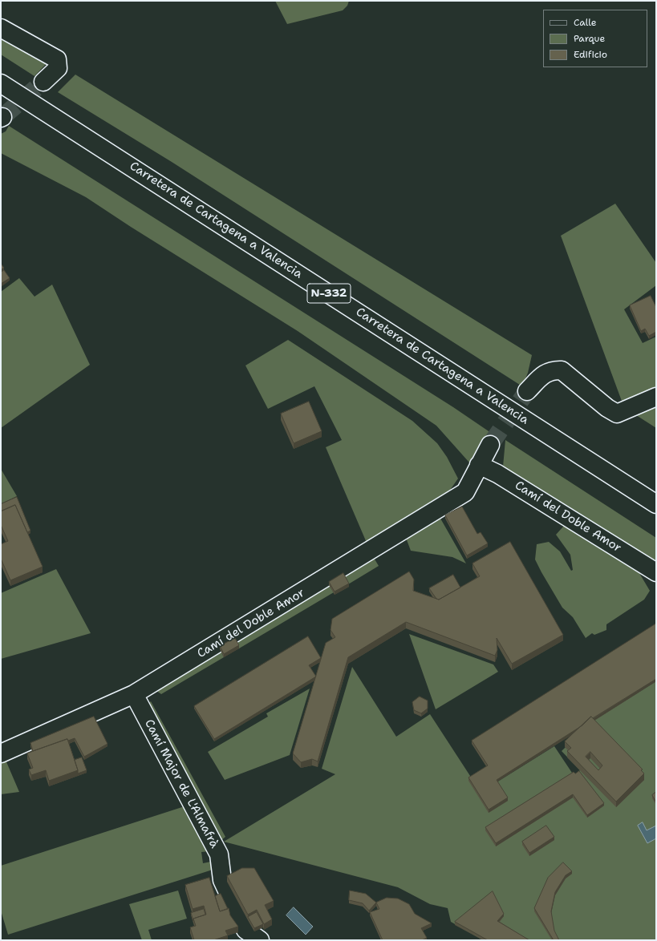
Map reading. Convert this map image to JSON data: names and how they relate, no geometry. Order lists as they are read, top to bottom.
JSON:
{
  "streets": {
    "main road": [
      "Carretera de Cartagena a Valencia",
      "N-332",
      "Camí del Doble Amor",
      "Camí Major de L'Almafrà"
    ]
  },
  "crossings": [
    ["Camí del Doble Amor", "Camí Major de L'Almafrà"]
  ],
  "legend": ["Calle", "Parque", "Edificio"]
}
